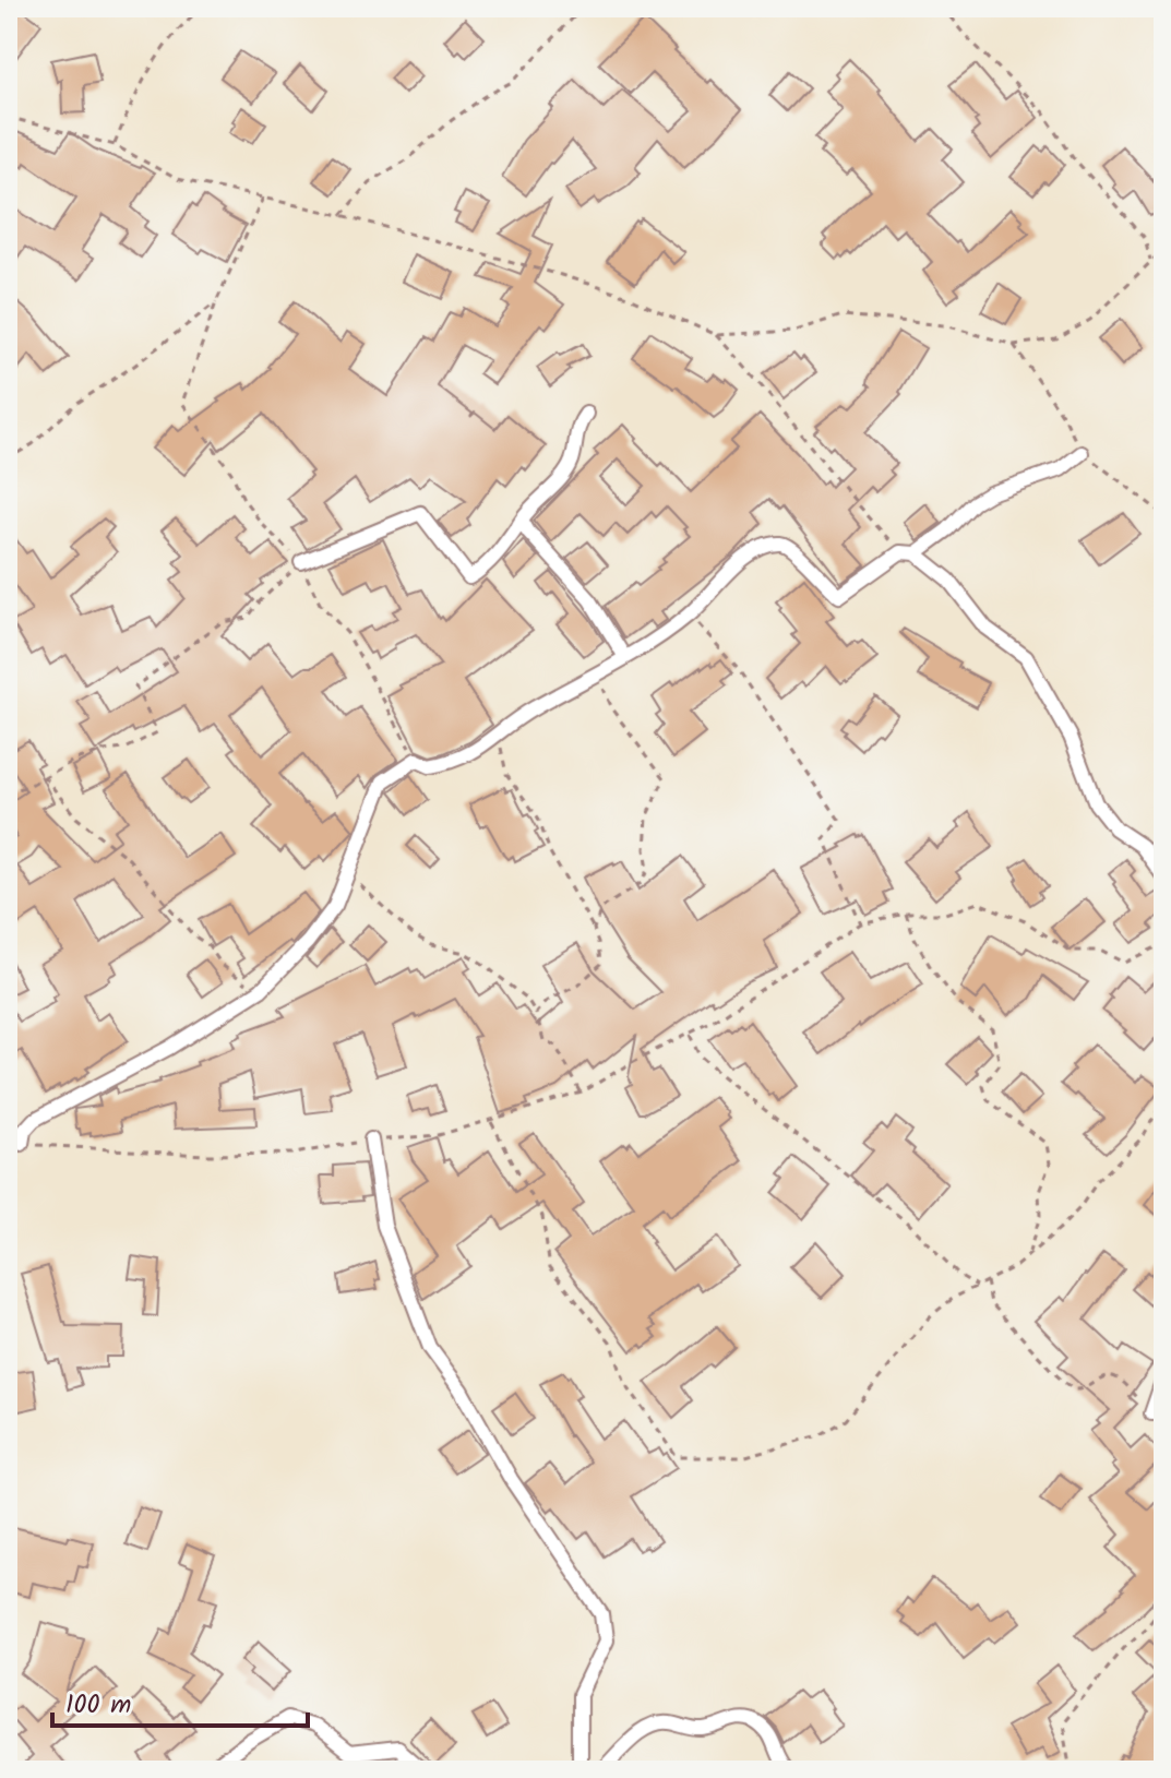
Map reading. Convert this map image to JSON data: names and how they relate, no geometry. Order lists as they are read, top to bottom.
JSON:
{
  "scale_bar": "100 m"
}
